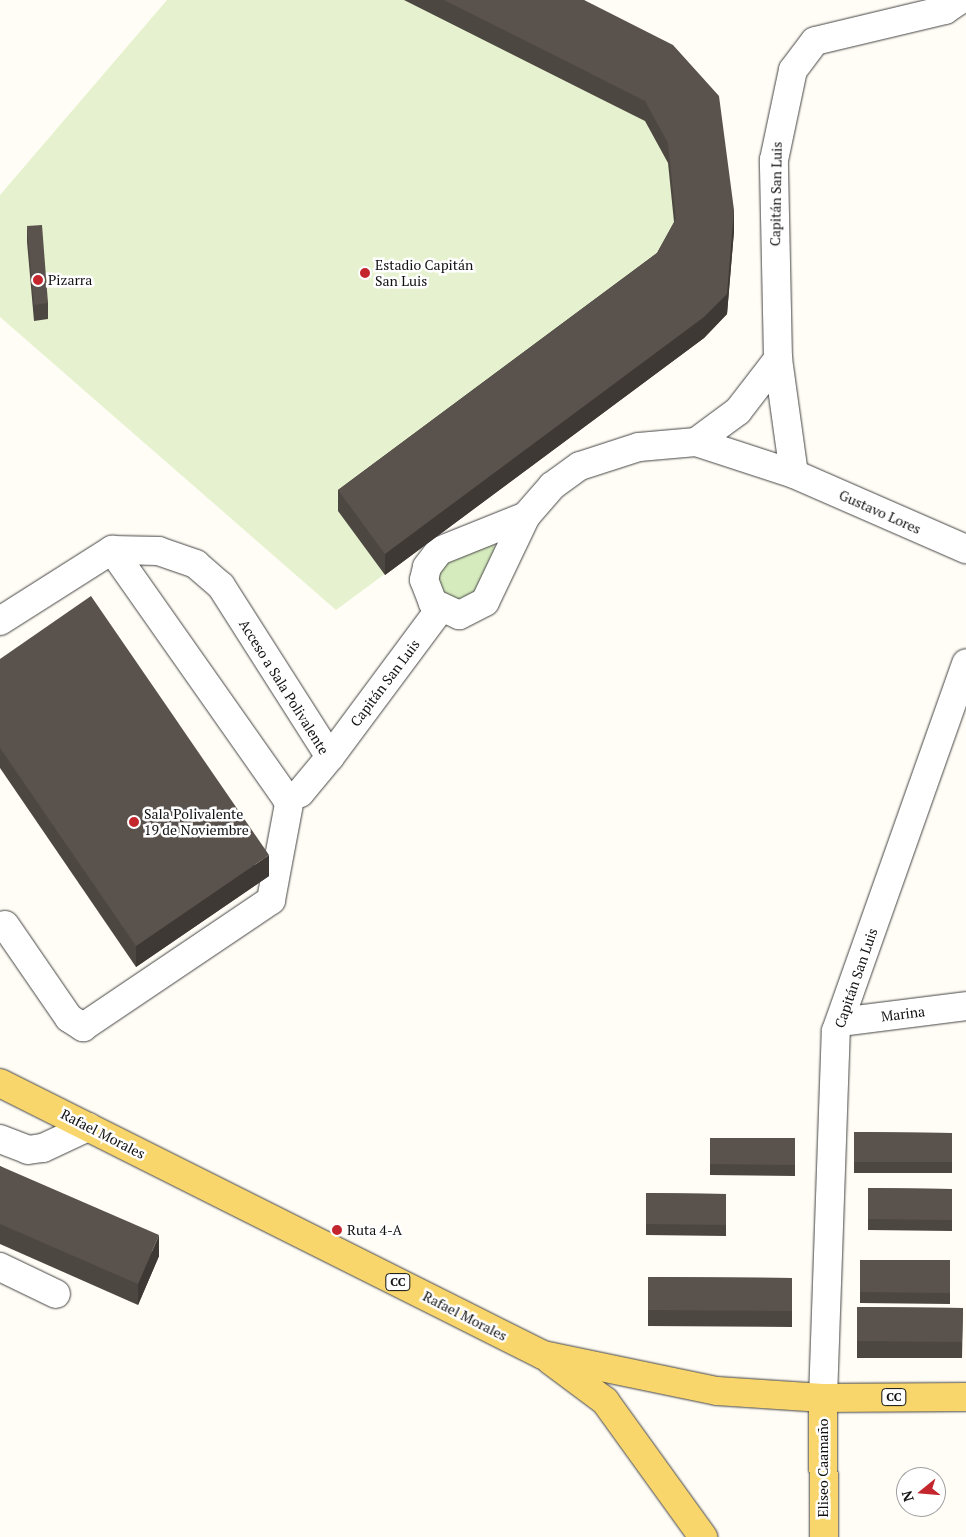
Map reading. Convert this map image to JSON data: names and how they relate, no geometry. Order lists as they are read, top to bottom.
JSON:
{
  "streets": {
    "main road": ["Rafael Morales", "CC", "Eliseo Caamaño"],
    "street": [
      "Capitán San Luis",
      "Gustavo Lores",
      "Acceso a Sala Polivalente",
      "Marina"
    ]
  },
  "crossings": [
    ["Capitán San Luis", "Gustavo Lores"],
    ["Capitán San Luis", "Acceso a Sala Polivalente"],
    ["Capitán San Luis", "Marina"],
    ["Capitán San Luis", "Rafael Morales"],
    ["Capitán San Luis", "CC"],
    ["Capitán San Luis", "Eliseo Caamaño"],
    ["Rafael Morales", "CC"],
    ["Rafael Morales", "Eliseo Caamaño"],
    ["CC", "Eliseo Caamaño"]
  ],
  "places": [
    "Estadio Capitán San Luis",
    "Pizarra",
    "Sala Polivalente 19 de Noviembre",
    "Ruta 4-A"
  ],
  "north": "left"
}
